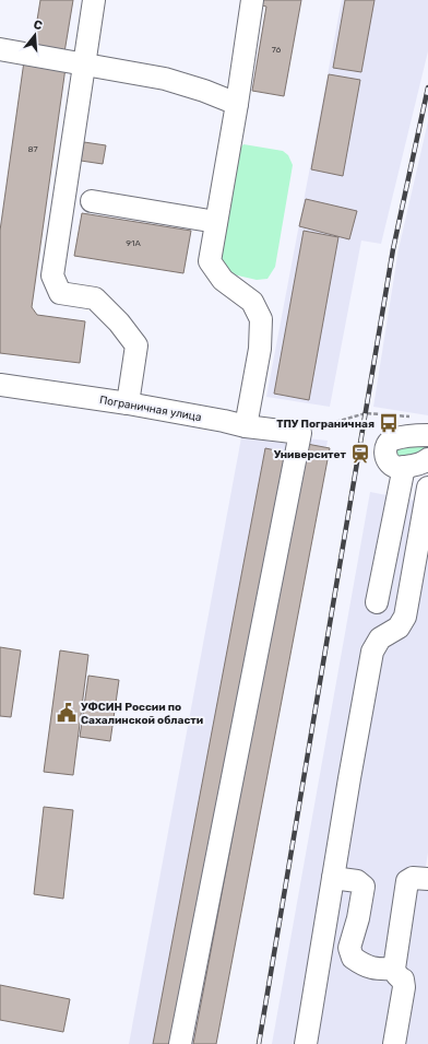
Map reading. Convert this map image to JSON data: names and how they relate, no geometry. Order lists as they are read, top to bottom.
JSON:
{
  "streets": {
    "street": ["Пограничная улица"]
  },
  "places": {
    "bus stop": ["ТПУ Пограничная"],
    "station": ["Университет"],
    "public building": ["УФСИН России по Сахалинской области"]
  },
  "house_numbers": ["76", "87", "91А"],
  "north": "top"
}
